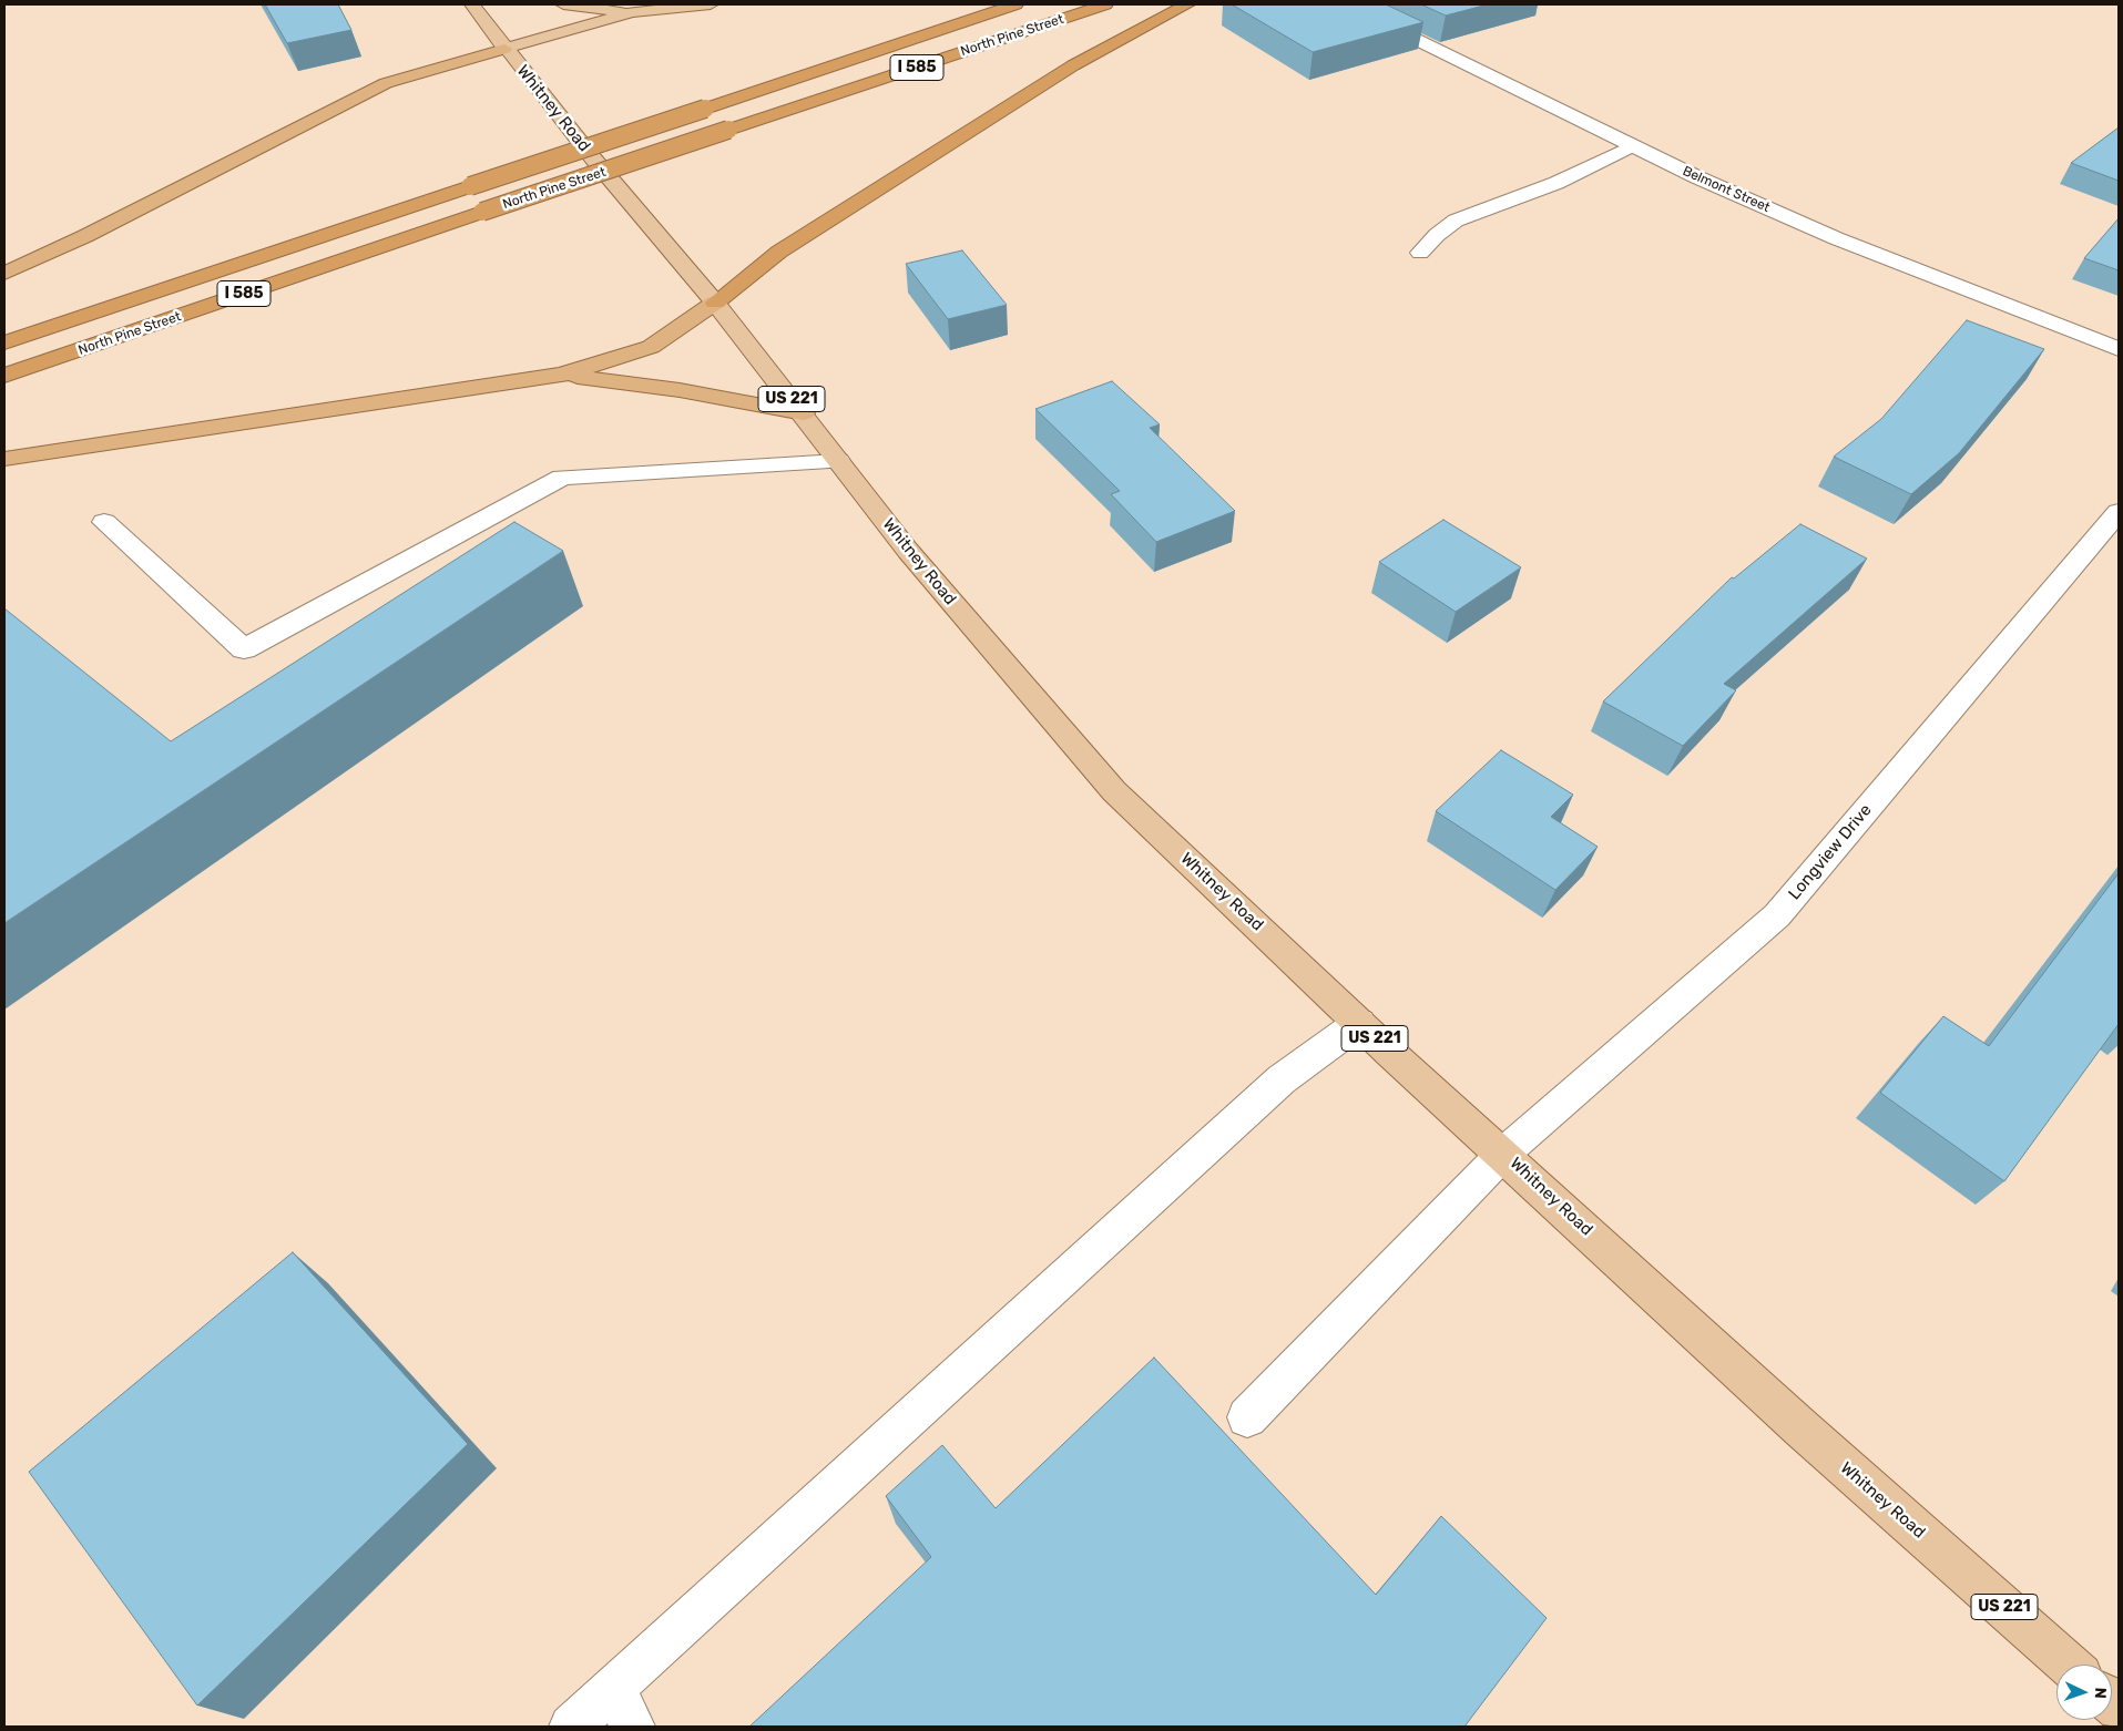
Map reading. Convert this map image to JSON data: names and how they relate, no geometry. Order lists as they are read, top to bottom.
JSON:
{
  "streets": {
    "highway": ["North Pine Street", "I 585"],
    "main road": ["Whitney Road", "US 221"],
    "street": ["Belmont Street", "Longview Drive"]
  },
  "crossings": [
    ["Whitney Road", "Longview Drive"]
  ],
  "north": "right"
}
